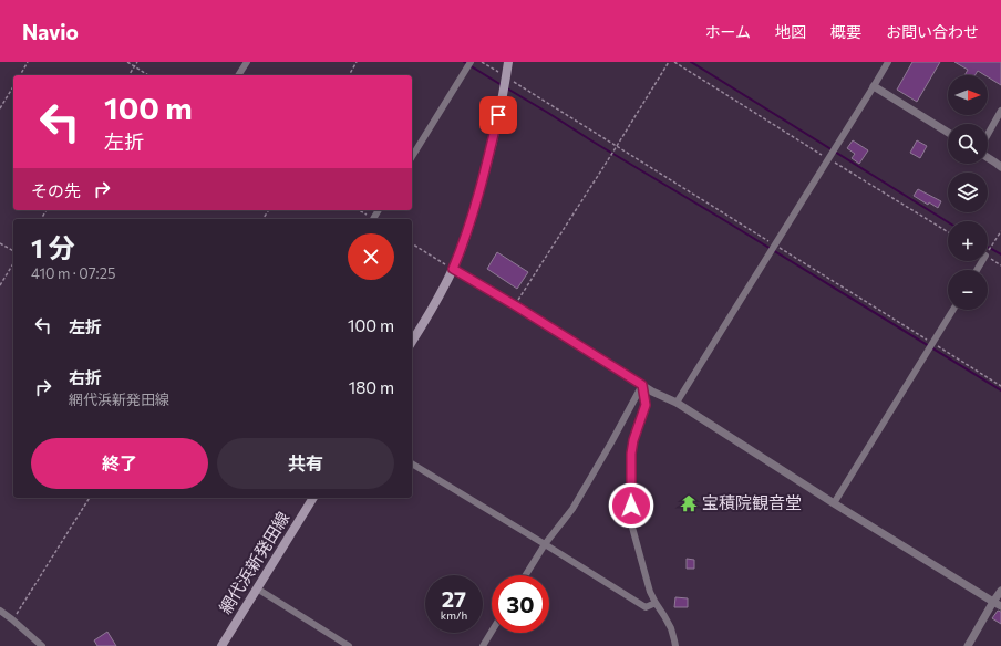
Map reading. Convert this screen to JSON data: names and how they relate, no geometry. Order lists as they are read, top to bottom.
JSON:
{
  "streets": {
    "main road": ["網代浜新発田線"]
  },
  "places": {
    "temple": ["宝積院観音堂"]
  },
  "north": "right",
  "page": {
    "header": "Navio",
    "nav": [
      "ホーム",
      "地図",
      "概要",
      "お問い合わせ"
    ],
    "map_buttons": ["+", "−"],
    "turn": ["100 m", "左折"],
    "then": "その先",
    "heading": ["1 分", "410 m · 07:25"],
    "list": [
      {
        "name": "左折",
        "value": "100 m"
      },
      {
        "name": "右折",
        "note": "網代浜新発田線",
        "value": "180 m"
      }
    ],
    "buttons": ["終了", "共有"],
    "speed": "27 km/h",
    "limit": "30"
  }
}
